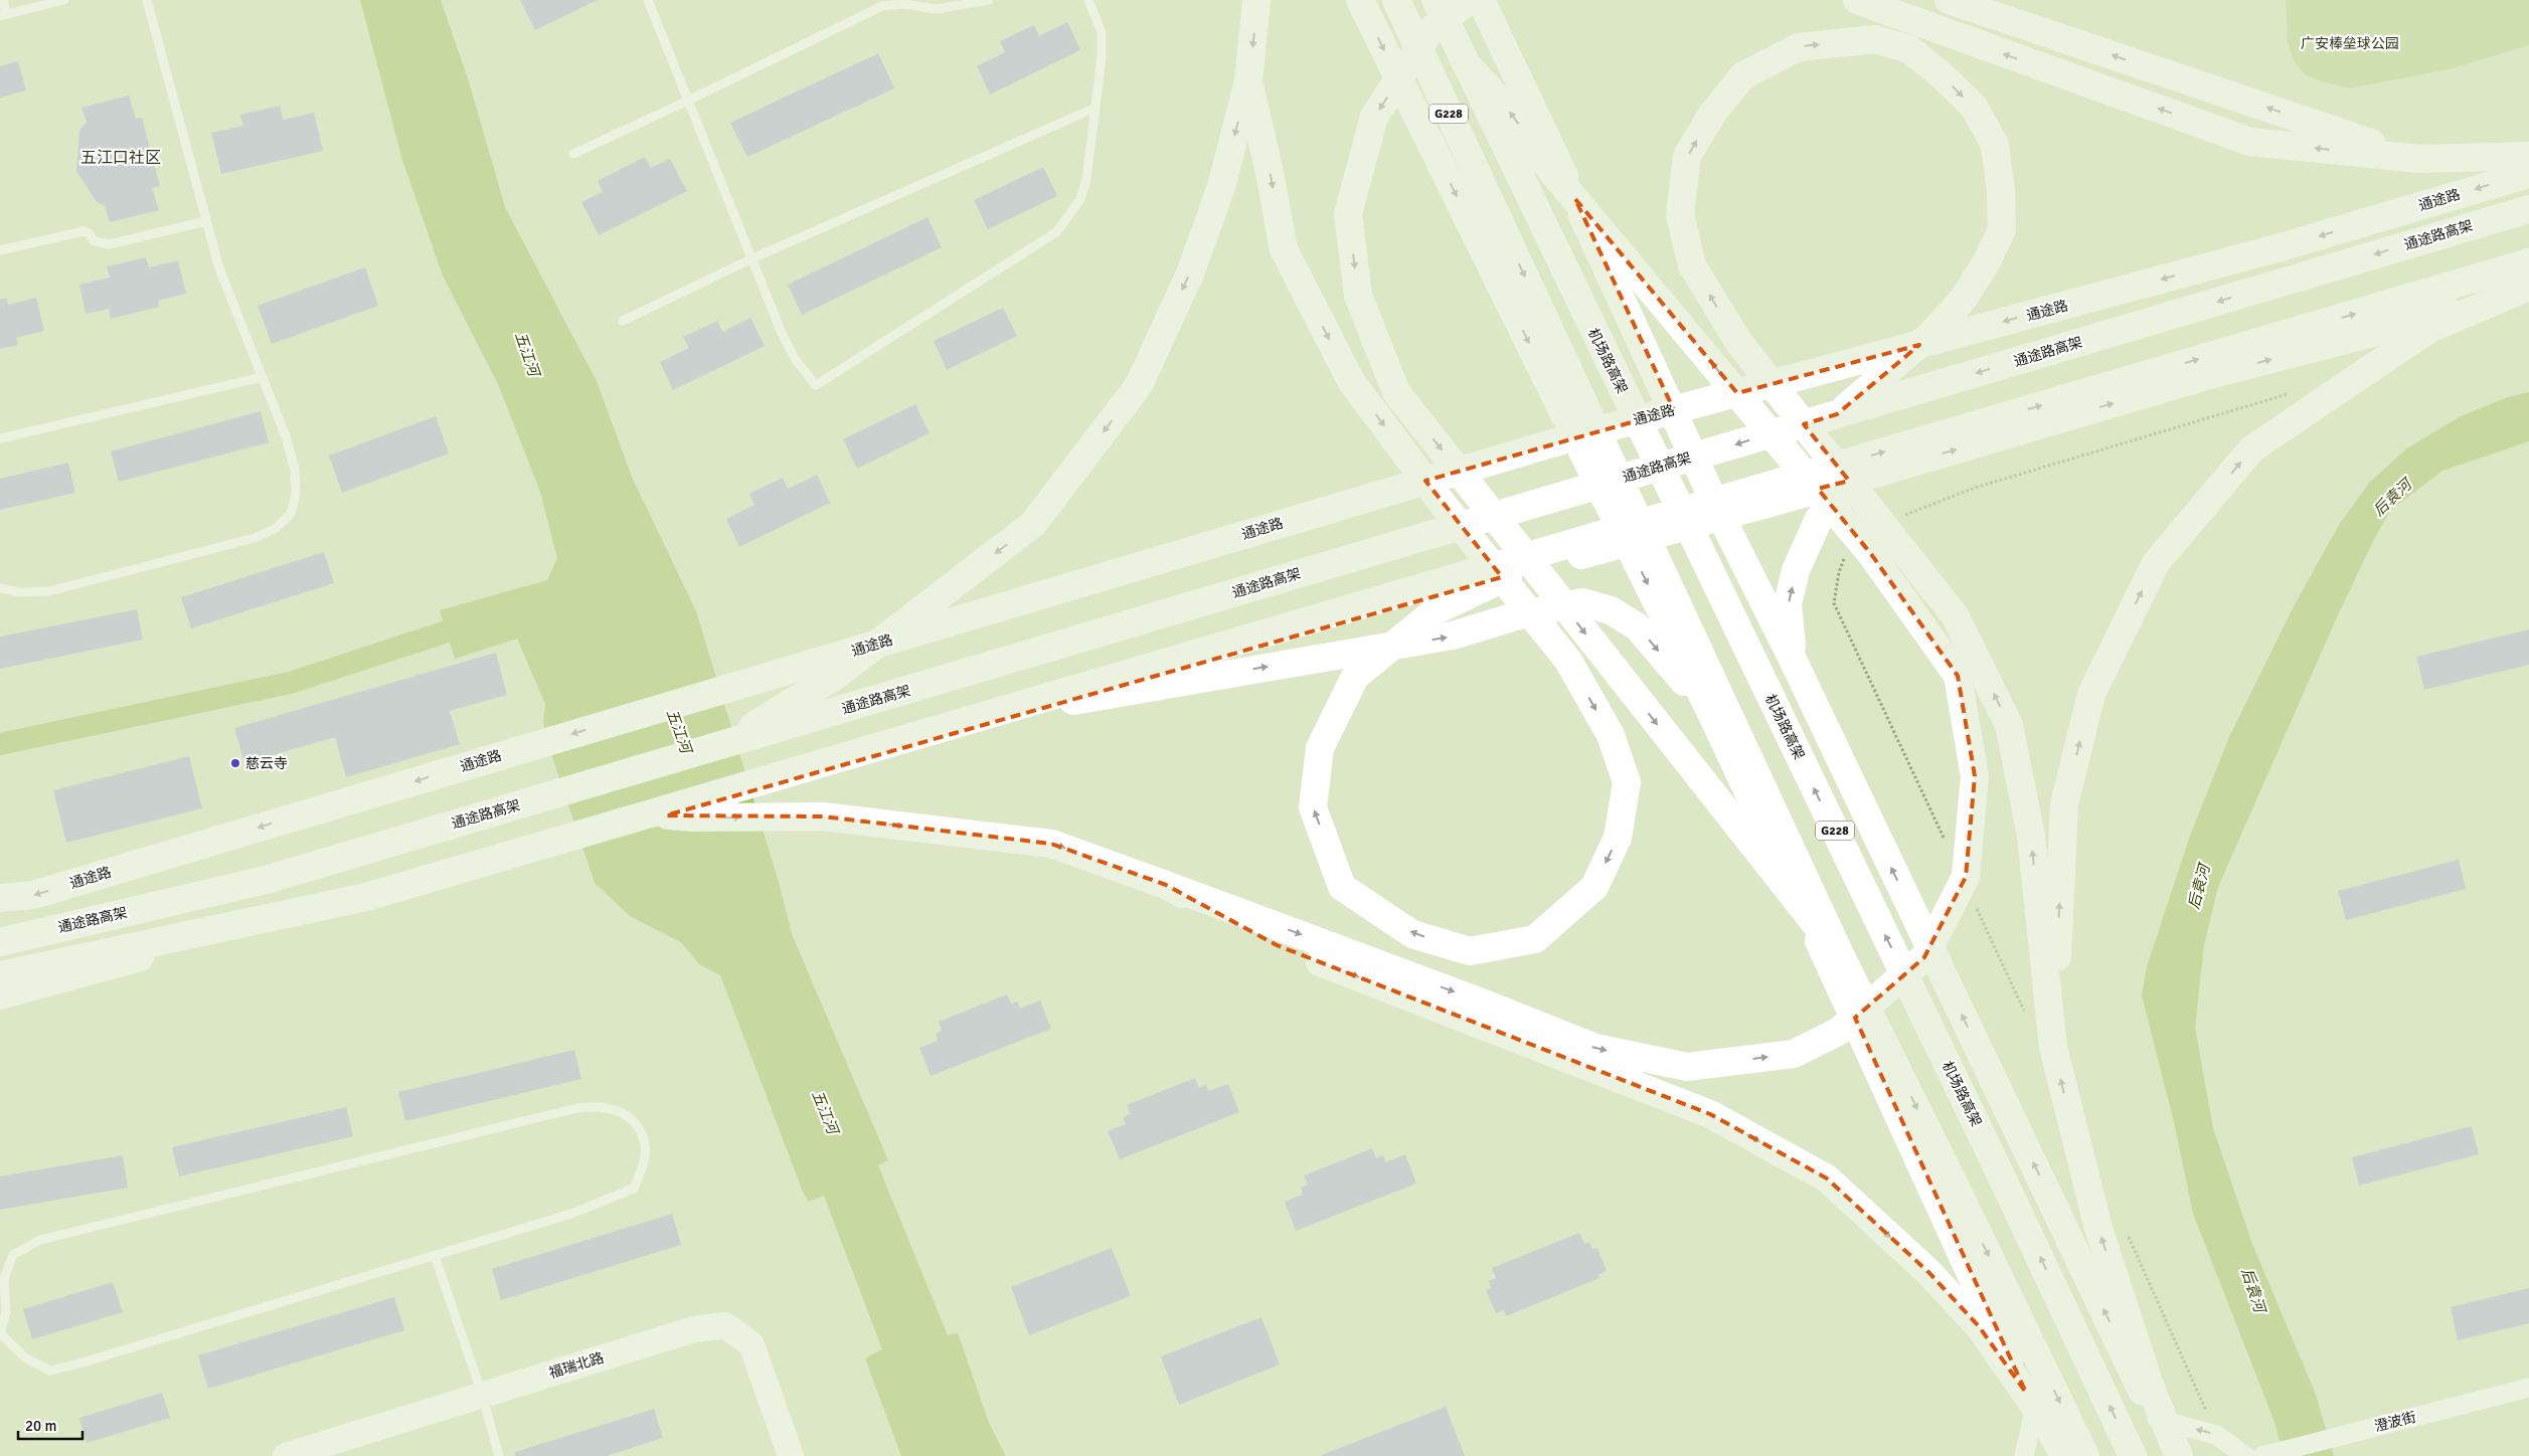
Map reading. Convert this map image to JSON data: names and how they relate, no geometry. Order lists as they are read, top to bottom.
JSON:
{
  "streets": {
    "main road": [
      "G228",
      "通途路",
      "通途路高架",
      "机场路高架"
    ],
    "street": ["福瑞北路", "澄波街"]
  },
  "districts": ["五江口社区"],
  "water": ["五江河", "后袁河"],
  "parks": ["广安棒垒球公园"],
  "places": ["慈云寺"],
  "scale_bar": "20 m"
}
